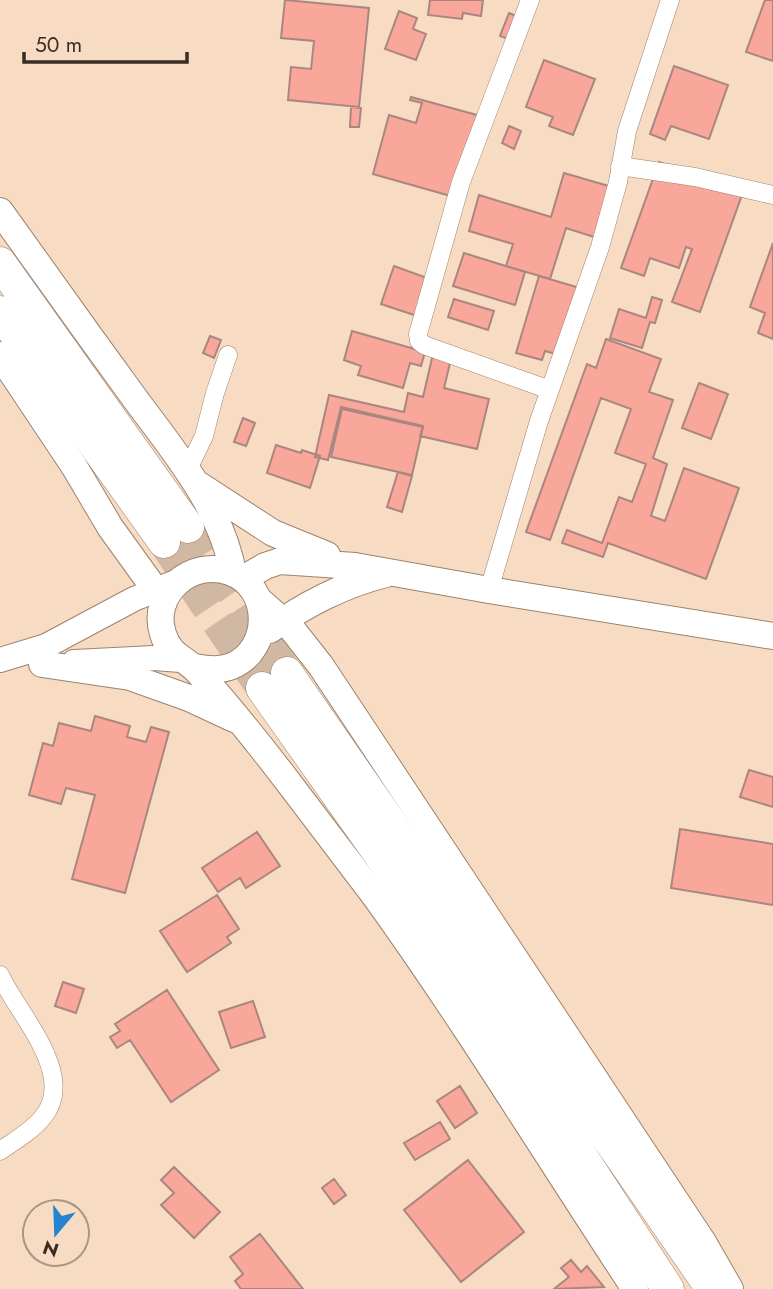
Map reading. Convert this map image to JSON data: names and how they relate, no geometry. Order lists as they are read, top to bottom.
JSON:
{
  "scale_bar": "50 m",
  "north": "bottom"
}
